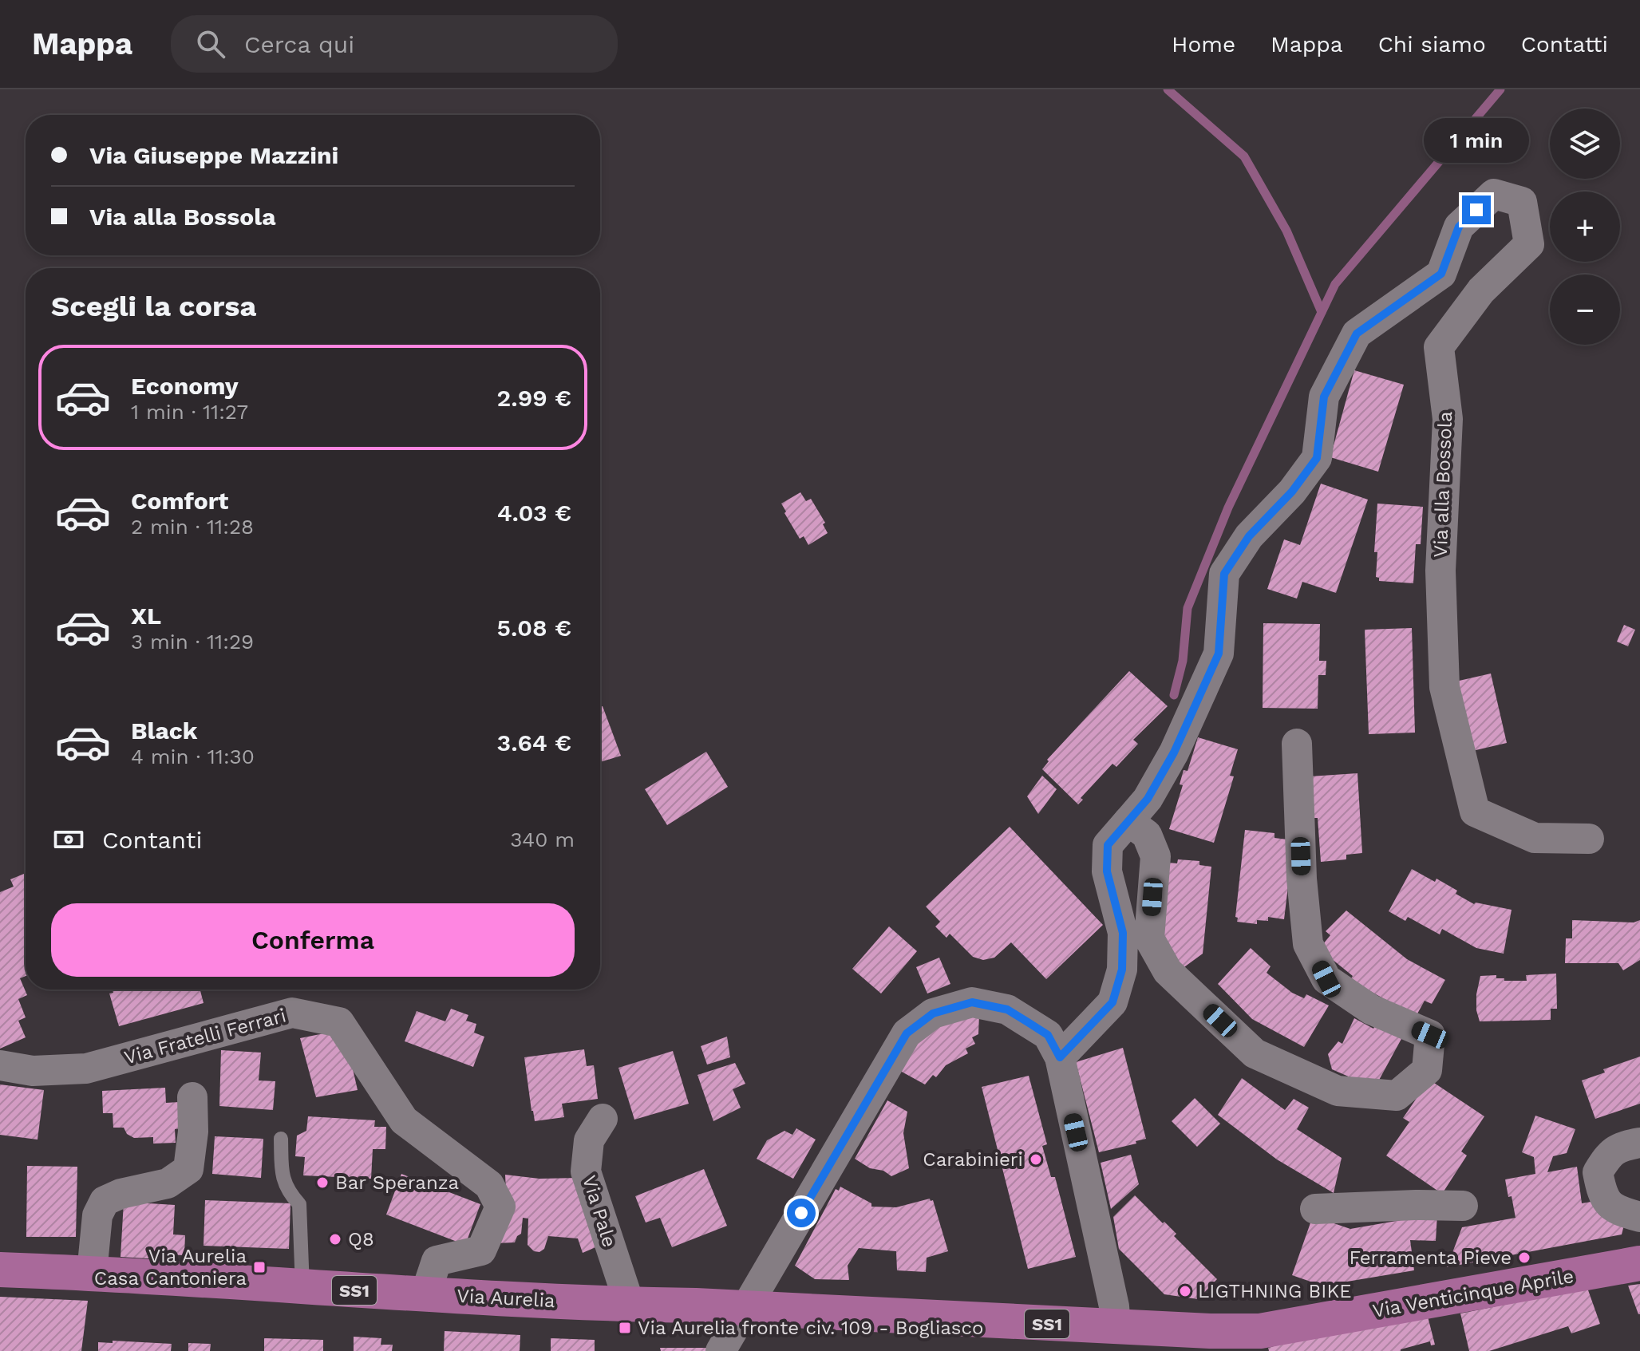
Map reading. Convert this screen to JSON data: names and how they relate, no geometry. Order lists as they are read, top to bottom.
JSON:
{
  "streets": {
    "main road": ["SS1", "Via Venticinque Aprile", "Via Aurelia"],
    "street": ["Via alla Bossola", "Via Fratelli Ferrari", "Via Pale"]
  },
  "crossings": [
    ["Via Fratelli Ferrari", "Via Aurelia"],
    ["Via Pale", "Via Aurelia"],
    ["Via Venticinque Aprile", "Via Aurelia"]
  ],
  "places": {
    "other": [
      "Carabinieri",
      "Bar Speranza",
      "Q8",
      "Ferramenta Pieve",
      "LIGTHNING BIKE"
    ],
    "transit": ["Via Aurelia Casa Cantoniera", "Via Aurelia fronte civ. 109 - Bogliasco"]
  },
  "page": {
    "header": "Mappa",
    "search": "Cerca qui",
    "nav": [
      "Home",
      "Mappa",
      "Chi siamo",
      "Contatti"
    ],
    "map_buttons": ["+", "−"],
    "banner": ["Via Giuseppe Mazzini", "Via alla Bossola"],
    "bubble": "1 min",
    "heading": "Scegli la corsa",
    "list": [
      {
        "name": "Economy",
        "note": "1 min · 11:27",
        "value": "2.99 €"
      },
      {
        "name": "Comfort",
        "note": "2 min · 11:28",
        "value": "4.03 €"
      },
      {
        "name": "XL",
        "note": "3 min · 11:29",
        "value": "5.08 €"
      },
      {
        "name": "Black",
        "note": "4 min · 11:30",
        "value": "3.64 €"
      }
    ],
    "pay": ["Contanti", "340 m"],
    "buttons": "Conferma"
  }
}
